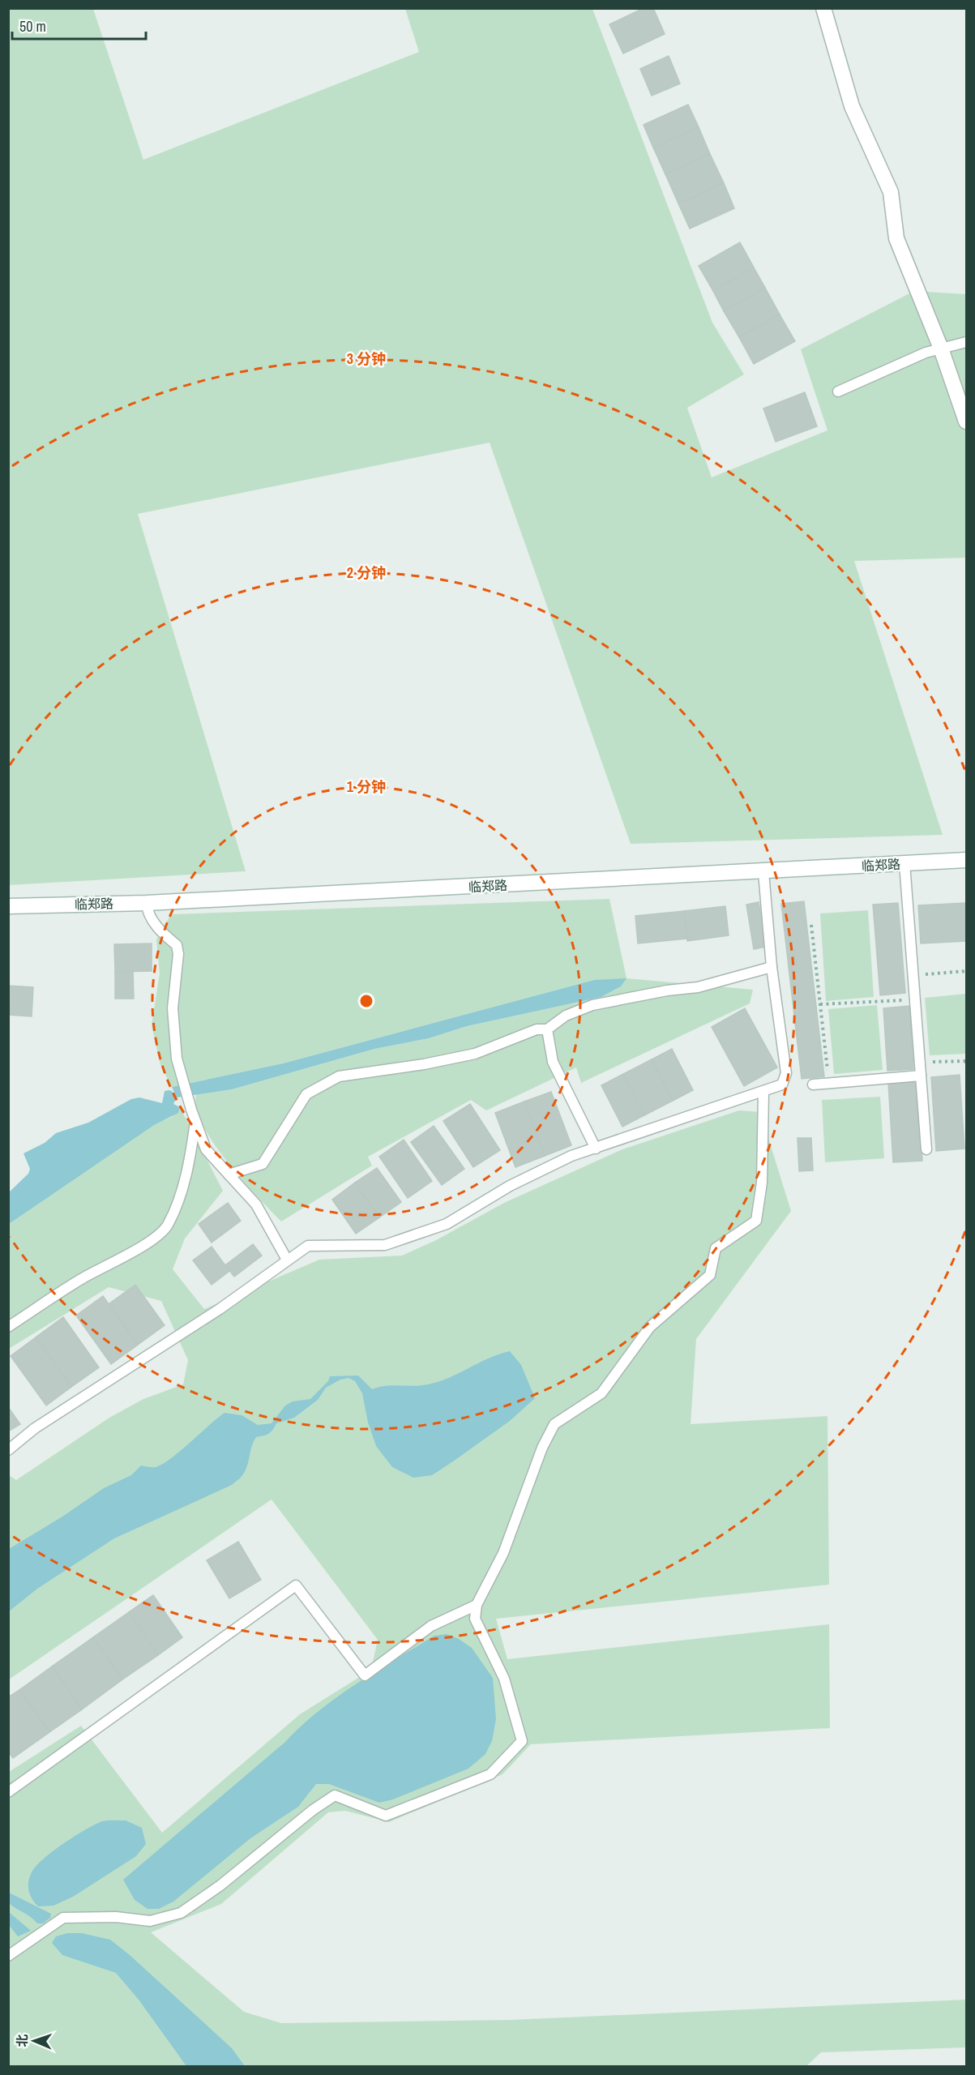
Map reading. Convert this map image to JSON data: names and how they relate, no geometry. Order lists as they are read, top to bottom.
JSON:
{
  "streets": {
    "main road": ["临郑路"]
  },
  "scale_bar": "50 m",
  "north": "left",
  "rings": ["3 分钟", "2 分钟", "1 分钟"]
}
